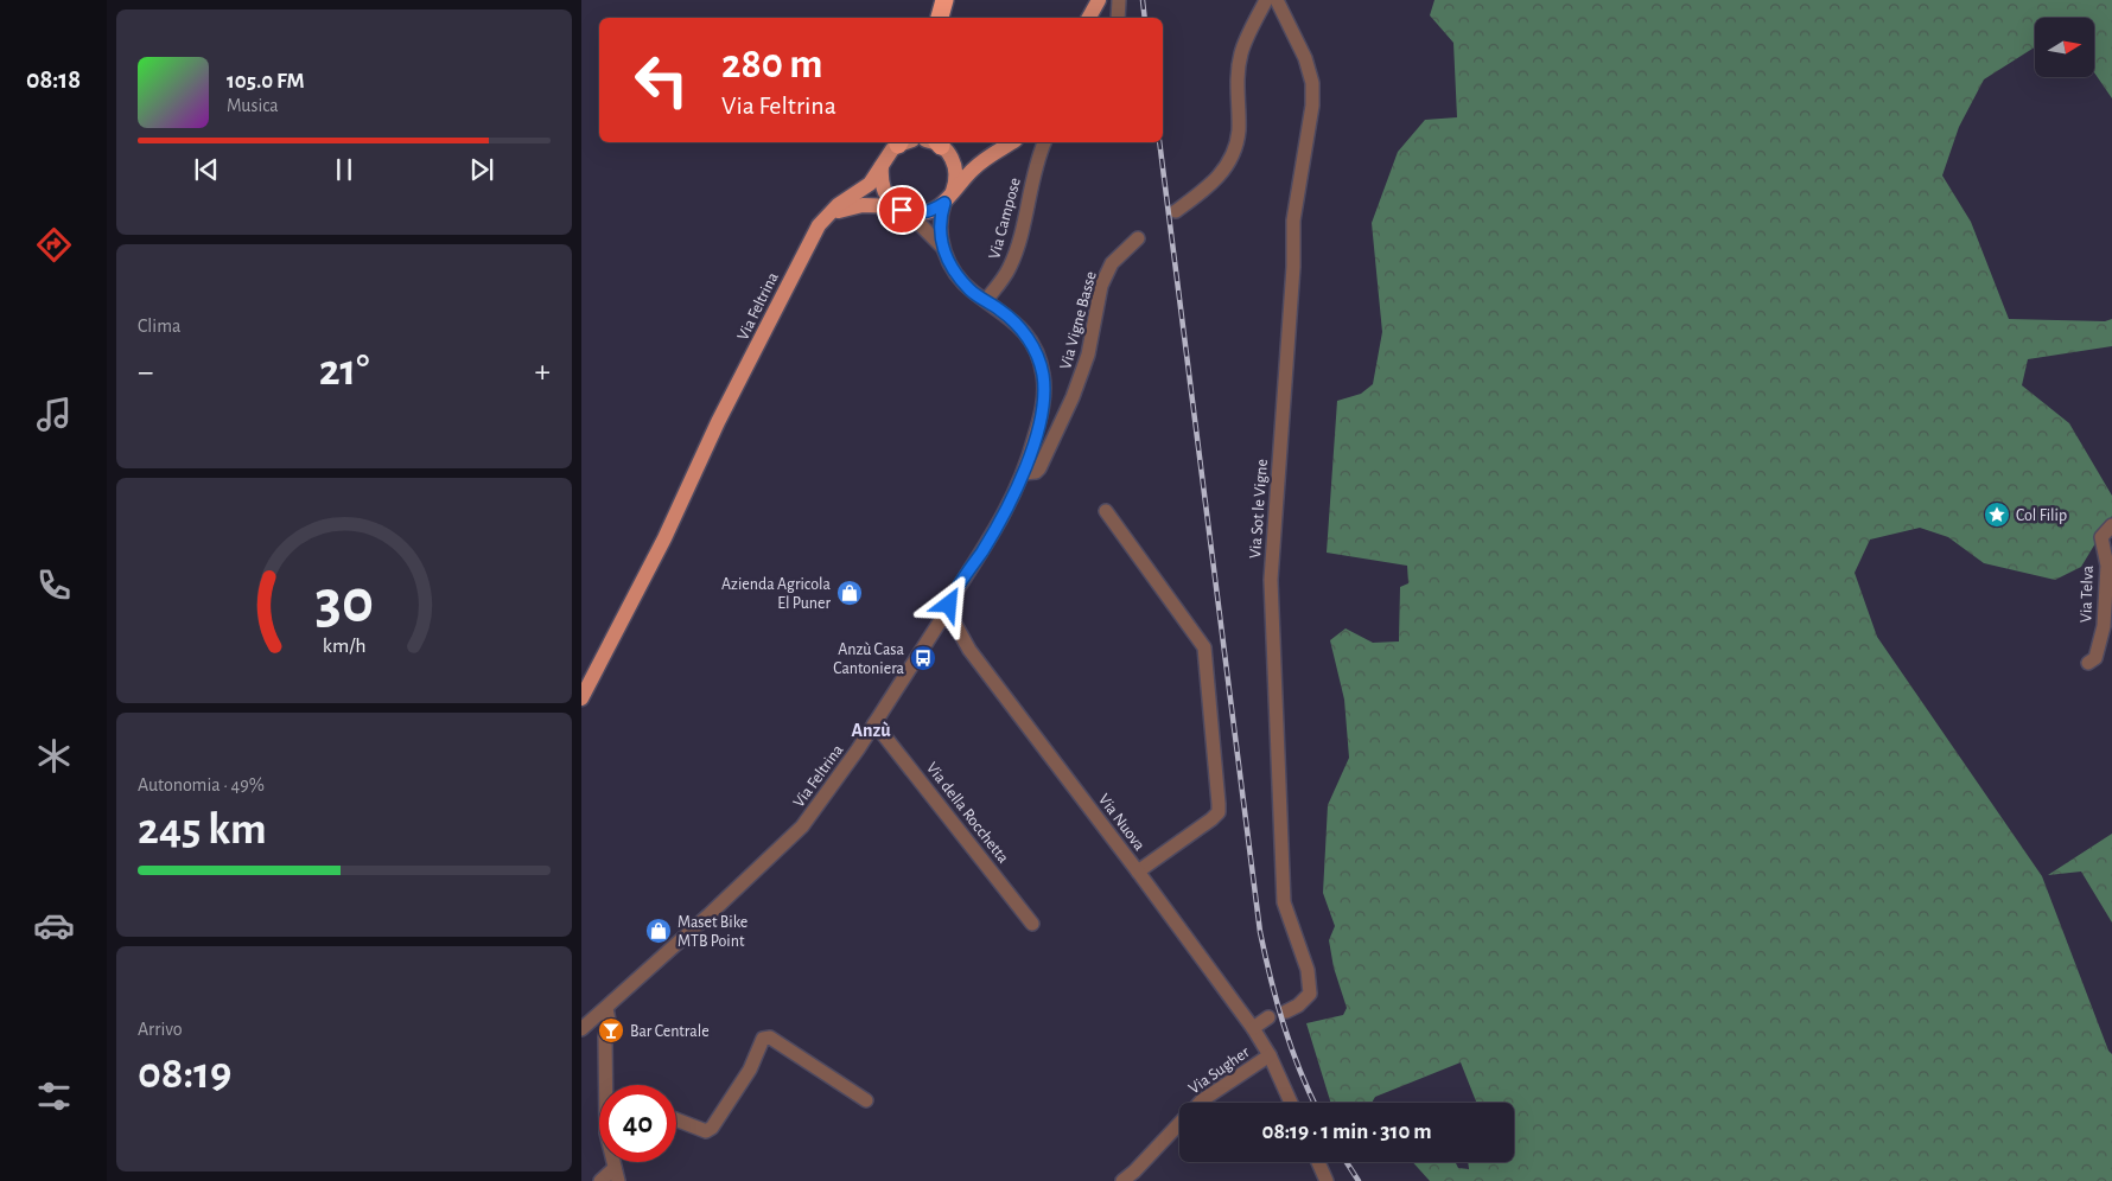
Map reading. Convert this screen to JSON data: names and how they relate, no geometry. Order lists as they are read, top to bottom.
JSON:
{
  "streets": {
    "main road": ["Via Feltrina"],
    "street": [
      "Via Campose",
      "Via Vigne Basse",
      "Via Sot le Vigne",
      "Via Telva",
      "Via della Rocchetta",
      "Via Nuova",
      "Via Sugher"
    ]
  },
  "crossings": [
    ["Via Campose", "Via Feltrina"],
    ["Via Feltrina", "Via Vigne Basse"],
    ["Via Feltrina", "Via della Rocchetta"],
    ["Via Feltrina", "Via Nuova"],
    ["Via Nuova", "Via Sugher"]
  ],
  "districts": ["Anzù"],
  "places": {
    "place": ["Col Filip"],
    "shop": ["Azienda Agricola El Puner", "Maset Bike MTB Point"],
    "bus stop": ["Anzù Casa Cantoniera"],
    "bar": ["Bar Centrale"]
  },
  "north": "right",
  "page": {
    "tabs": "08:18",
    "turn": ["280 m", "Via Feltrina"],
    "song": ["105.0 FM", "Musica"],
    "tile": [
      "Clima",
      ["Autonomia · 49%", "245 km"],
      ["Arrivo", "08:19"]
    ],
    "heat": ["−", "21°", "+"],
    "limit": "40",
    "trip": "08:19 · 1 min · 310 m",
    "gauge": ["30", "km/h"]
  }
}
